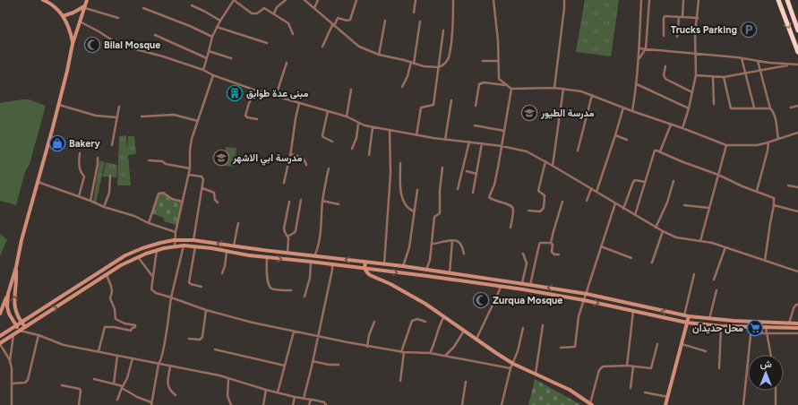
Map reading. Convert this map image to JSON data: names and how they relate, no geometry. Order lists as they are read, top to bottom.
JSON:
{
  "places": {
    "parking": ["Trucks Parking"],
    "mosque": ["Bilal Mosque", "Zurqua Mosque"],
    "building": ["مبنى عدة طوابق"],
    "school or university": ["مدرسة الطيور", "مدرسة ابي الاشهر"],
    "shop": ["Bakery"],
    "supermarket": ["محل حديدان"]
  },
  "north": "top"
}
